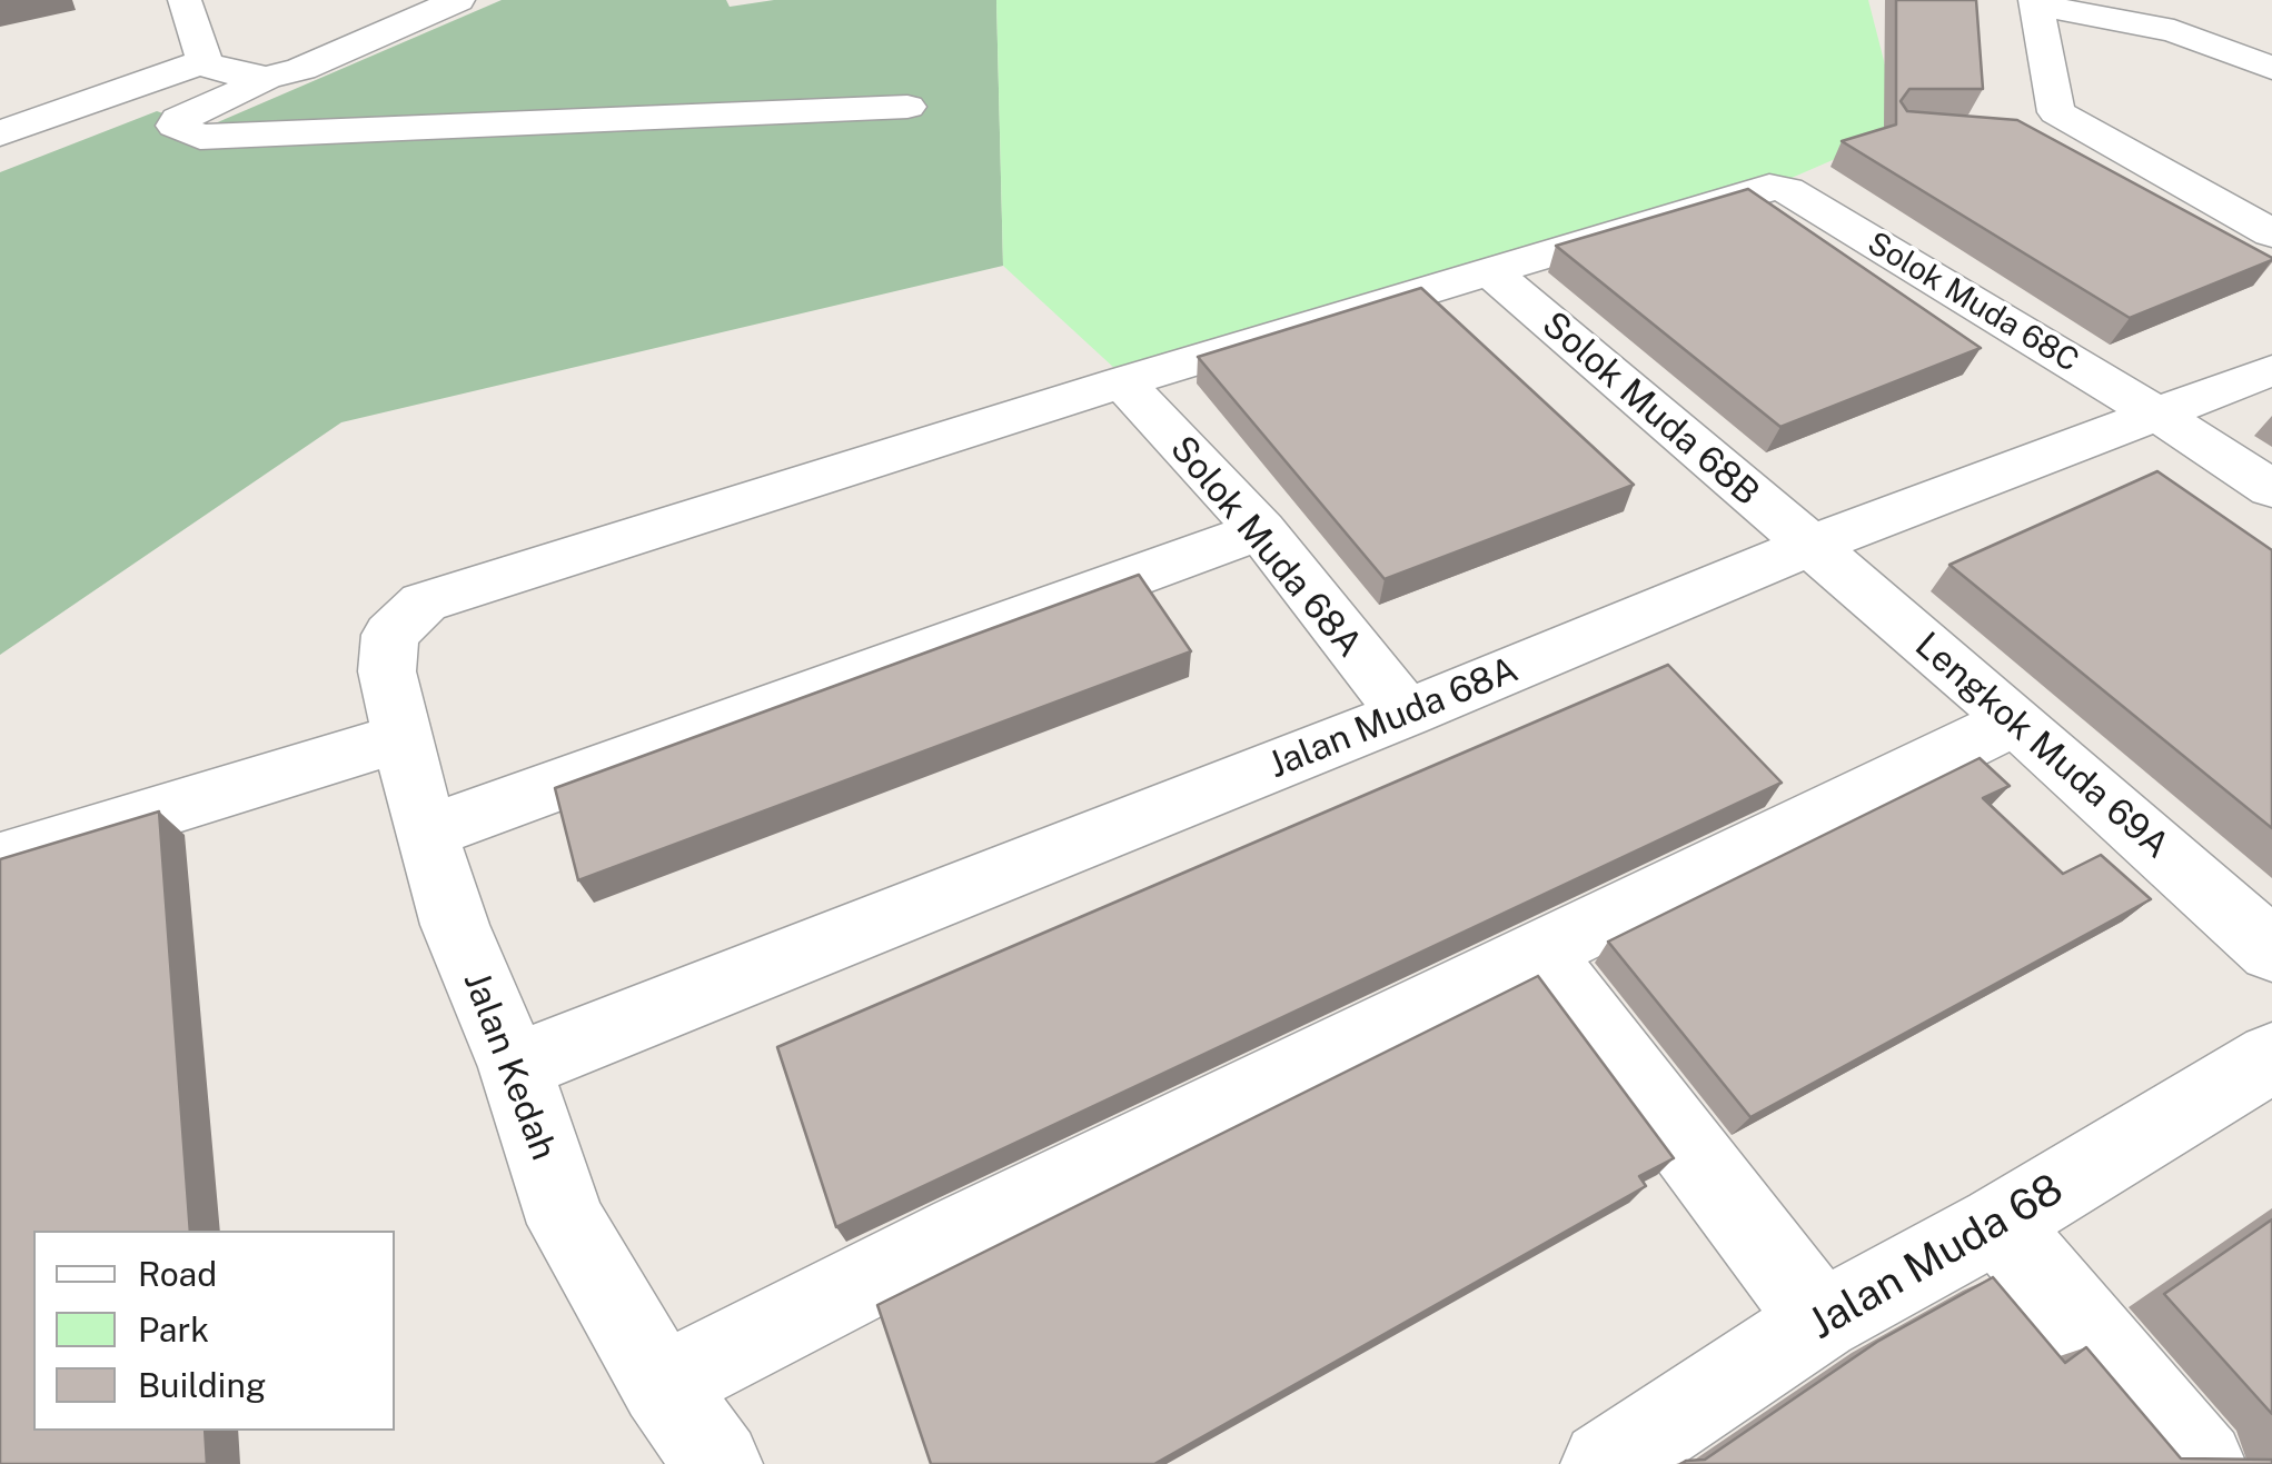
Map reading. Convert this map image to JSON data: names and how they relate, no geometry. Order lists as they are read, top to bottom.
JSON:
{
  "streets": {
    "street": [
      "Solok Muda 68C",
      "Solok Muda 68B",
      "Solok Muda 68A",
      "Jalan Muda 68A",
      "Lengkok Muda 69A",
      "Jalan Kedah",
      "Jalan Muda 68"
    ]
  },
  "crossings": [
    ["Solok Muda 68C", "Solok Muda 68B"],
    ["Solok Muda 68C", "Jalan Muda 68A"],
    ["Solok Muda 68B", "Jalan Muda 68A"],
    ["Solok Muda 68B", "Lengkok Muda 69A"],
    ["Solok Muda 68A", "Jalan Muda 68A"],
    ["Solok Muda 68A", "Jalan Kedah"],
    ["Jalan Muda 68A", "Lengkok Muda 69A"],
    ["Jalan Muda 68A", "Jalan Kedah"]
  ],
  "legend": ["Road", "Park", "Building"]
}
